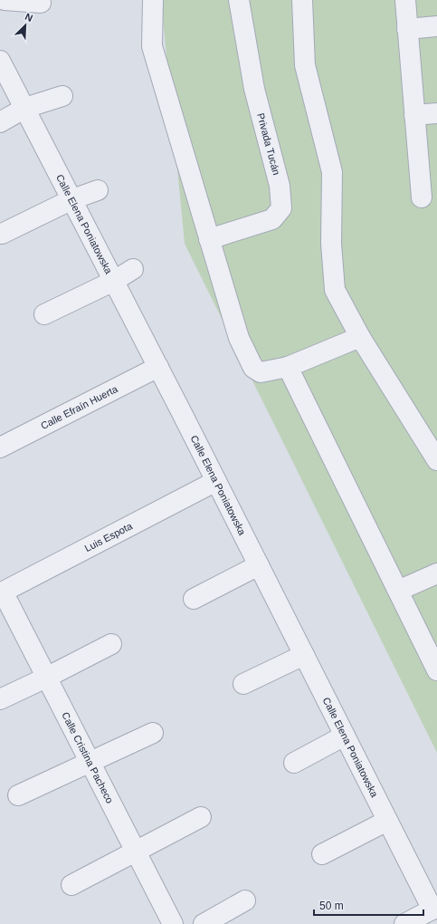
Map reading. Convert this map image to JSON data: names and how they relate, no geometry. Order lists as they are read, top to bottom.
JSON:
{
  "streets": {
    "street": [
      "Privada Tucán",
      "Calle Elena Poniatowska",
      "Calle Efraín Huerta",
      "Luis Espota",
      "Calle Cristina Pacheco"
    ]
  },
  "crossings": [
    ["Calle Elena Poniatowska", "Calle Efraín Huerta"],
    ["Calle Elena Poniatowska", "Luis Espota"],
    ["Luis Espota", "Calle Cristina Pacheco"]
  ],
  "scale_bar": "50 m",
  "north": "top right"
}
